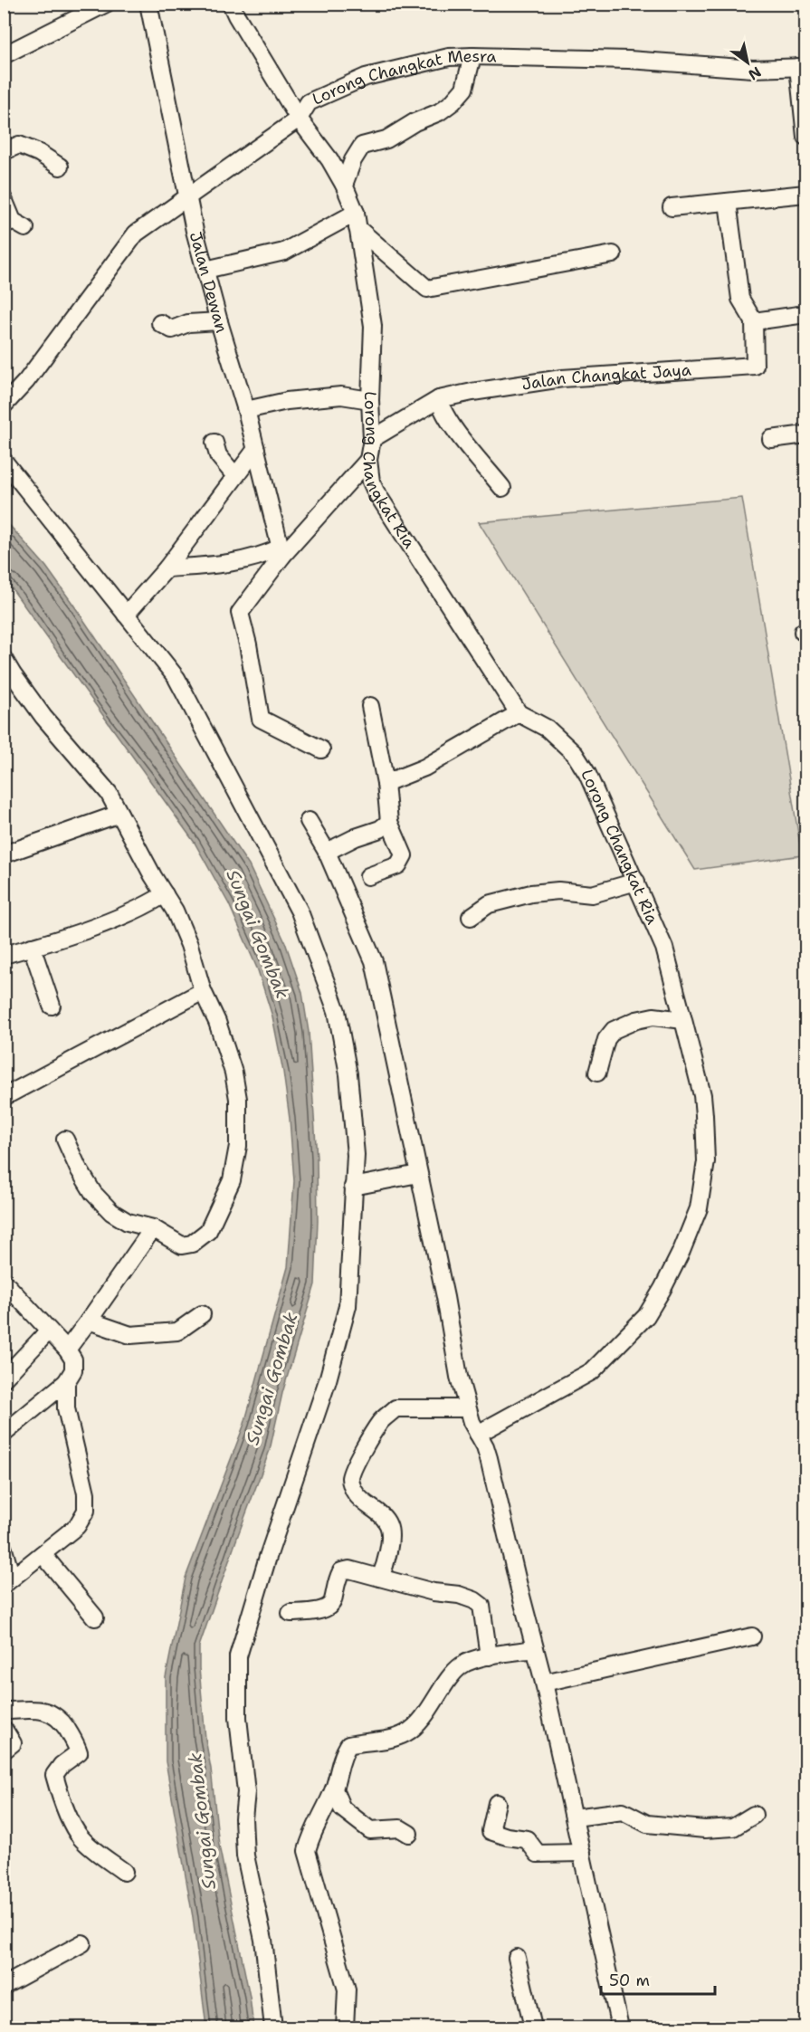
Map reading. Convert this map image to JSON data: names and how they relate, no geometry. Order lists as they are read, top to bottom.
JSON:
{
  "streets": {
    "street": [
      "Lorong Changkat Mesra",
      "Jalan Dewan",
      "Jalan Changkat Jaya",
      "Lorong Changkat Ria"
    ]
  },
  "crossings": [
    ["Lorong Changkat Mesra", "Jalan Dewan"],
    ["Lorong Changkat Mesra", "Lorong Changkat Ria"],
    ["Jalan Changkat Jaya", "Lorong Changkat Ria"]
  ],
  "water": ["Sungai Gombak"],
  "scale_bar": "50 m",
  "north": "bottom right"
}
